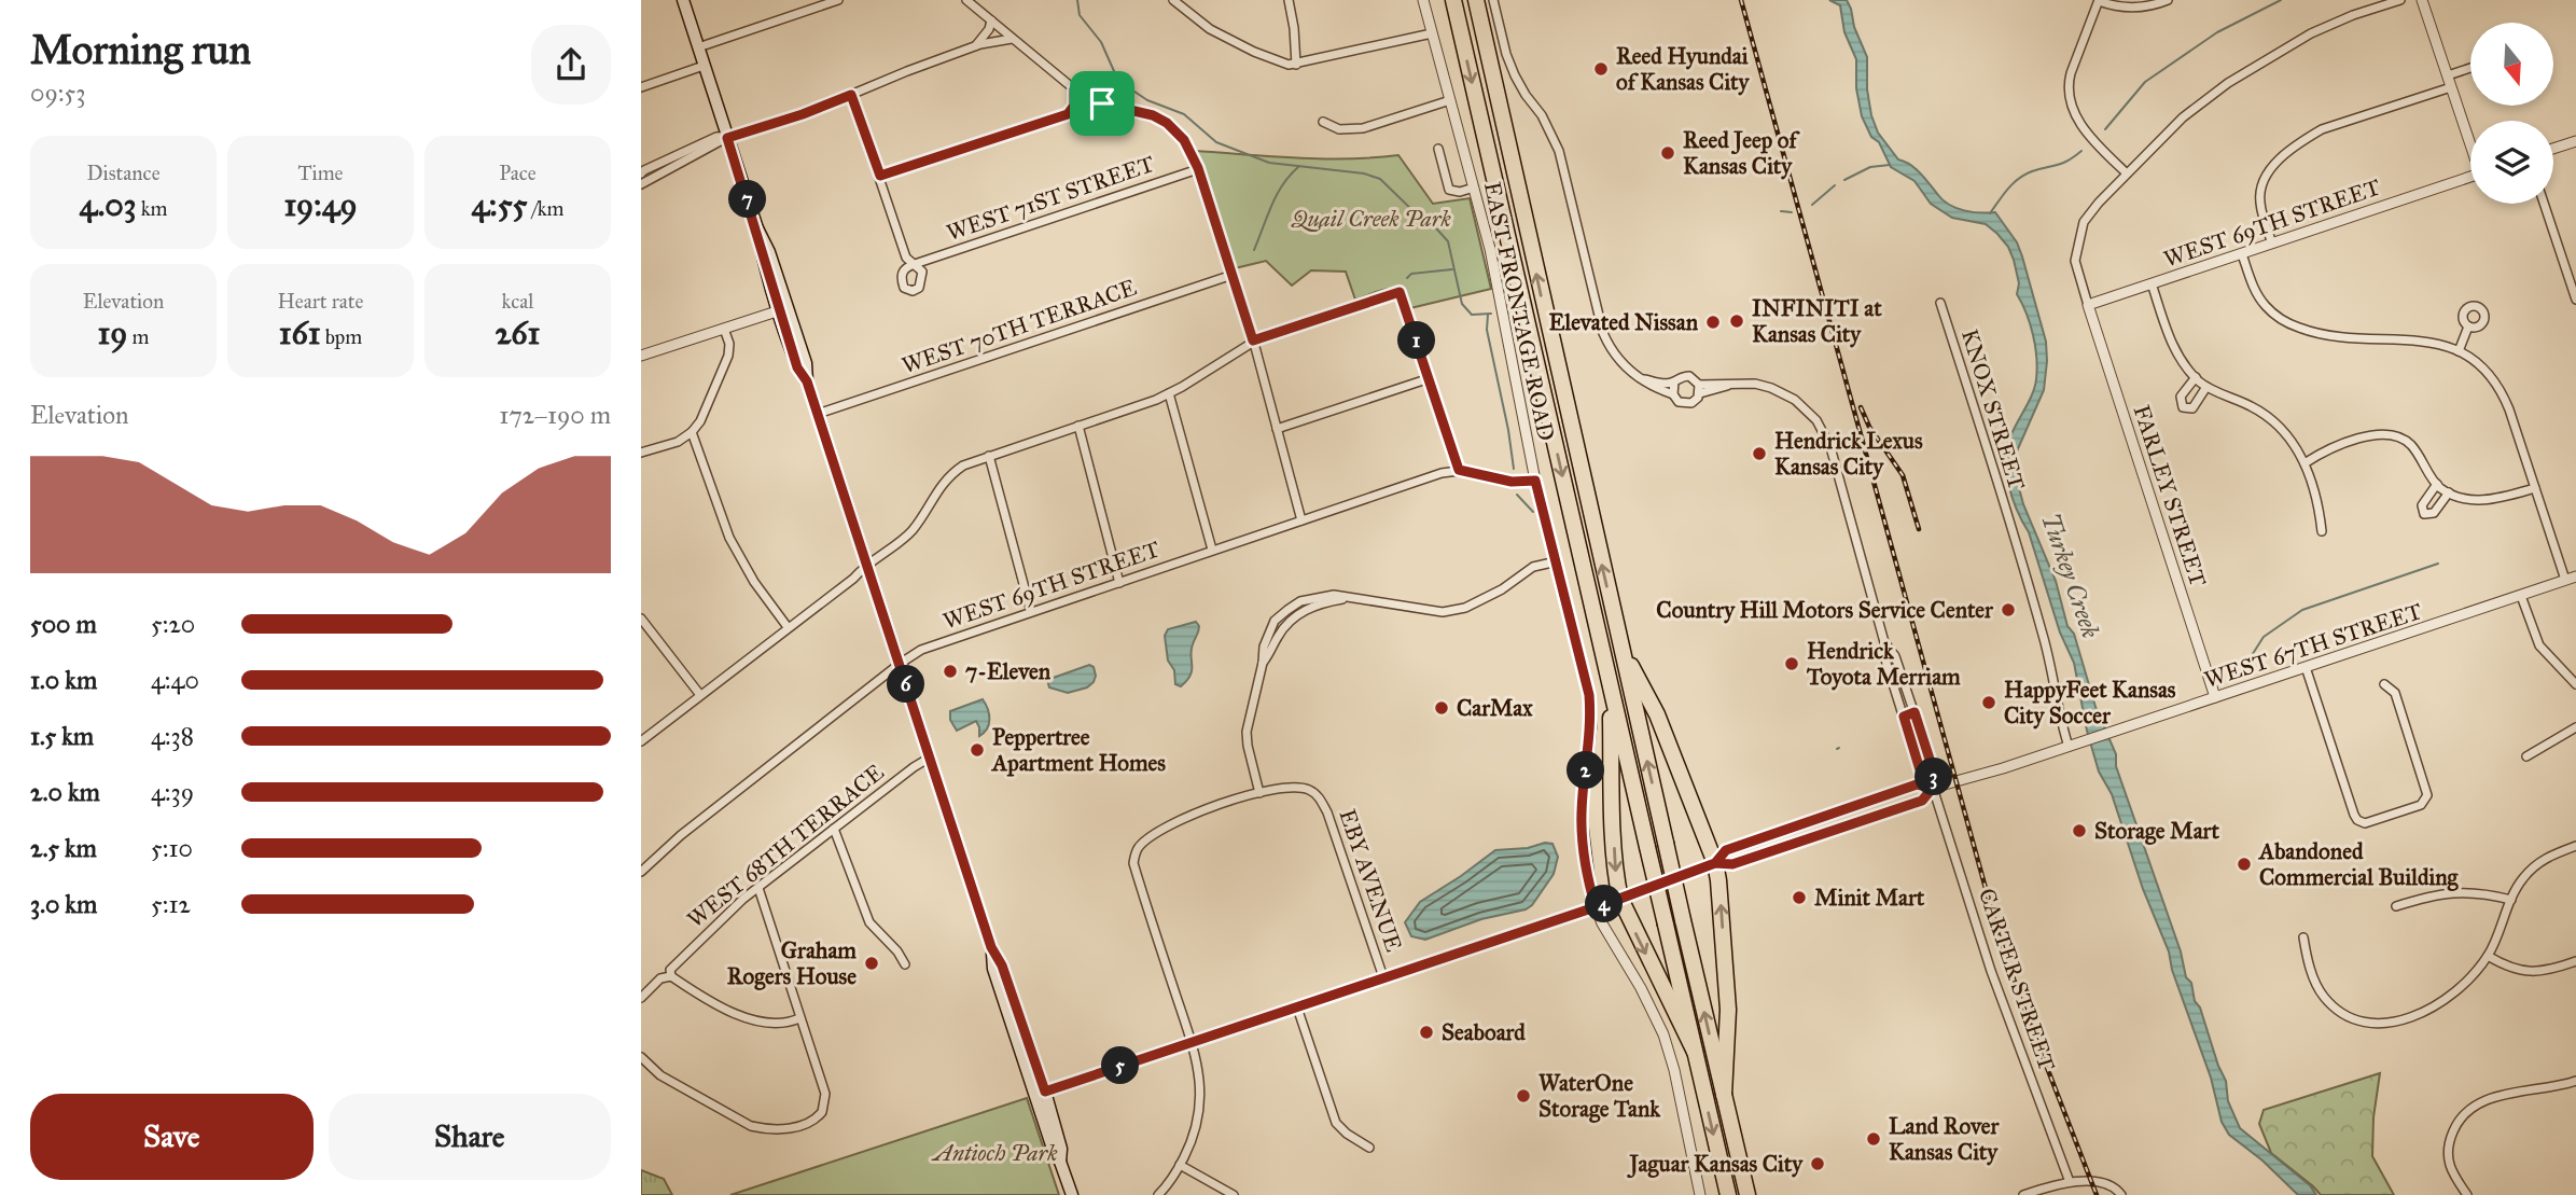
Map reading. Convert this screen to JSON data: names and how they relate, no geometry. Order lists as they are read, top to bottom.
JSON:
{
  "streets": {
    "street": [
      "WEST 71ST STREET",
      "WEST 69TH STREET",
      "EAST FRONTAGE ROAD",
      "WEST 70TH TERRACE",
      "KNOX STREET",
      "FARLEY STREET",
      "WEST 67TH STREET",
      "WEST 68TH TERRACE",
      "EBY AVENUE",
      "CARTER STREET"
    ]
  },
  "crossings": [
    ["WEST 69TH STREET", "EAST FRONTAGE ROAD"],
    ["WEST 69TH STREET", "FARLEY STREET"],
    ["EAST FRONTAGE ROAD", "WEST 67TH STREET"],
    ["KNOX STREET", "WEST 67TH STREET"],
    ["FARLEY STREET", "WEST 67TH STREET"],
    ["WEST 67TH STREET", "EBY AVENUE"],
    ["WEST 67TH STREET", "CARTER STREET"]
  ],
  "water": ["Turkey Creek"],
  "parks": ["Quail Creek Park", "Antioch Park"],
  "places": [
    "Reed Hyundai of Kansas City",
    "Reed Jeep of Kansas City",
    "INFINITI at Kansas City",
    "Elevated Nissan",
    "Hendrick Lexus Kansas City",
    "Country Hill Motors Service Center",
    "Hendrick Toyota Merriam",
    "7-Eleven",
    "HappyFeet Kansas City Soccer",
    "CarMax",
    "Peppertree Apartment Homes",
    "Storage Mart",
    "Abandoned Commercial Building",
    "Minit Mart",
    "Graham Rogers House",
    "Seaboard",
    "WaterOne Storage Tank",
    "Land Rover Kansas City",
    "Jaguar Kansas City"
  ],
  "north": "bottom",
  "page": {
    "heading": ["Morning run", "09:53"],
    "stats": [
      ["Distance", "4.03 km"],
      ["Time", "19:49"],
      ["Pace", "4:55 /km"],
      ["Elevation", "19 m"],
      ["Heart rate", "161 bpm"],
      ["kcal", "261"]
    ],
    "pins": [
      "7",
      "1",
      "6",
      "2",
      "3",
      "4",
      "5"
    ],
    "chart": ["Elevation", "172–190 m"],
    "list": [
      {
        "name": "500 m",
        "note": "5:20"
      },
      {
        "name": "1.0 km",
        "note": "4:40"
      },
      {
        "name": "1.5 km",
        "note": "4:38"
      },
      {
        "name": "2.0 km",
        "note": "4:39"
      },
      {
        "name": "2.5 km",
        "note": "5:10"
      },
      {
        "name": "3.0 km",
        "note": "5:12"
      }
    ],
    "buttons": ["Save", "Share"]
  }
}
